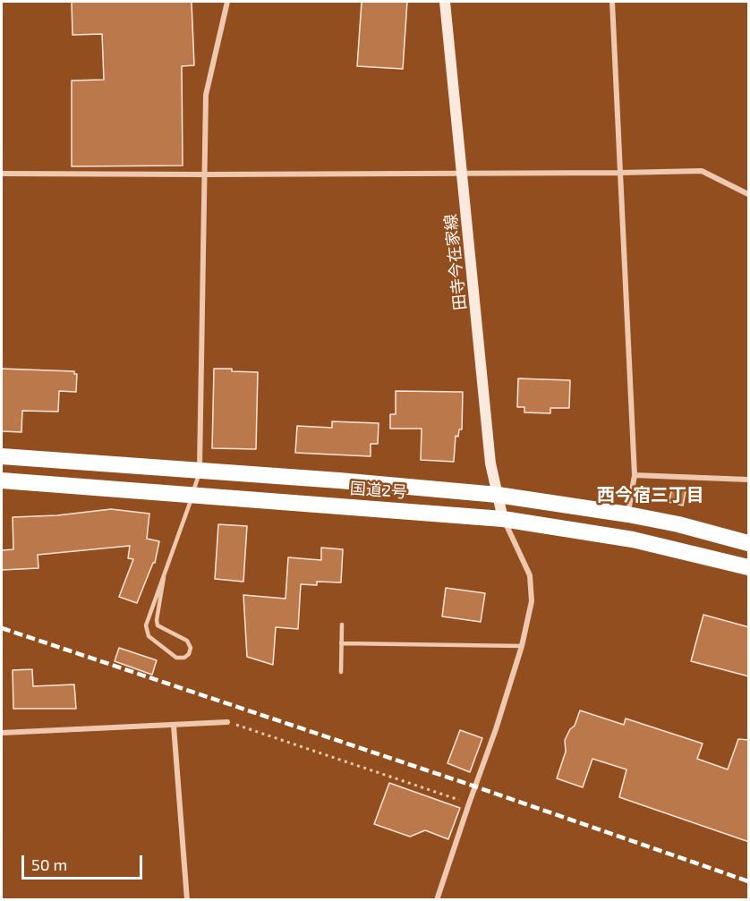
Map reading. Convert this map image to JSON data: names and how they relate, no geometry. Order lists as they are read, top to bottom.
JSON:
{
  "streets": {
    "highway": ["国道2号"],
    "main road": ["田寺今在家線"]
  },
  "crossings": [
    ["田寺今在家線", "国道2号"]
  ],
  "districts": ["西今宿三丁目"],
  "scale_bar": "50 m"
}
